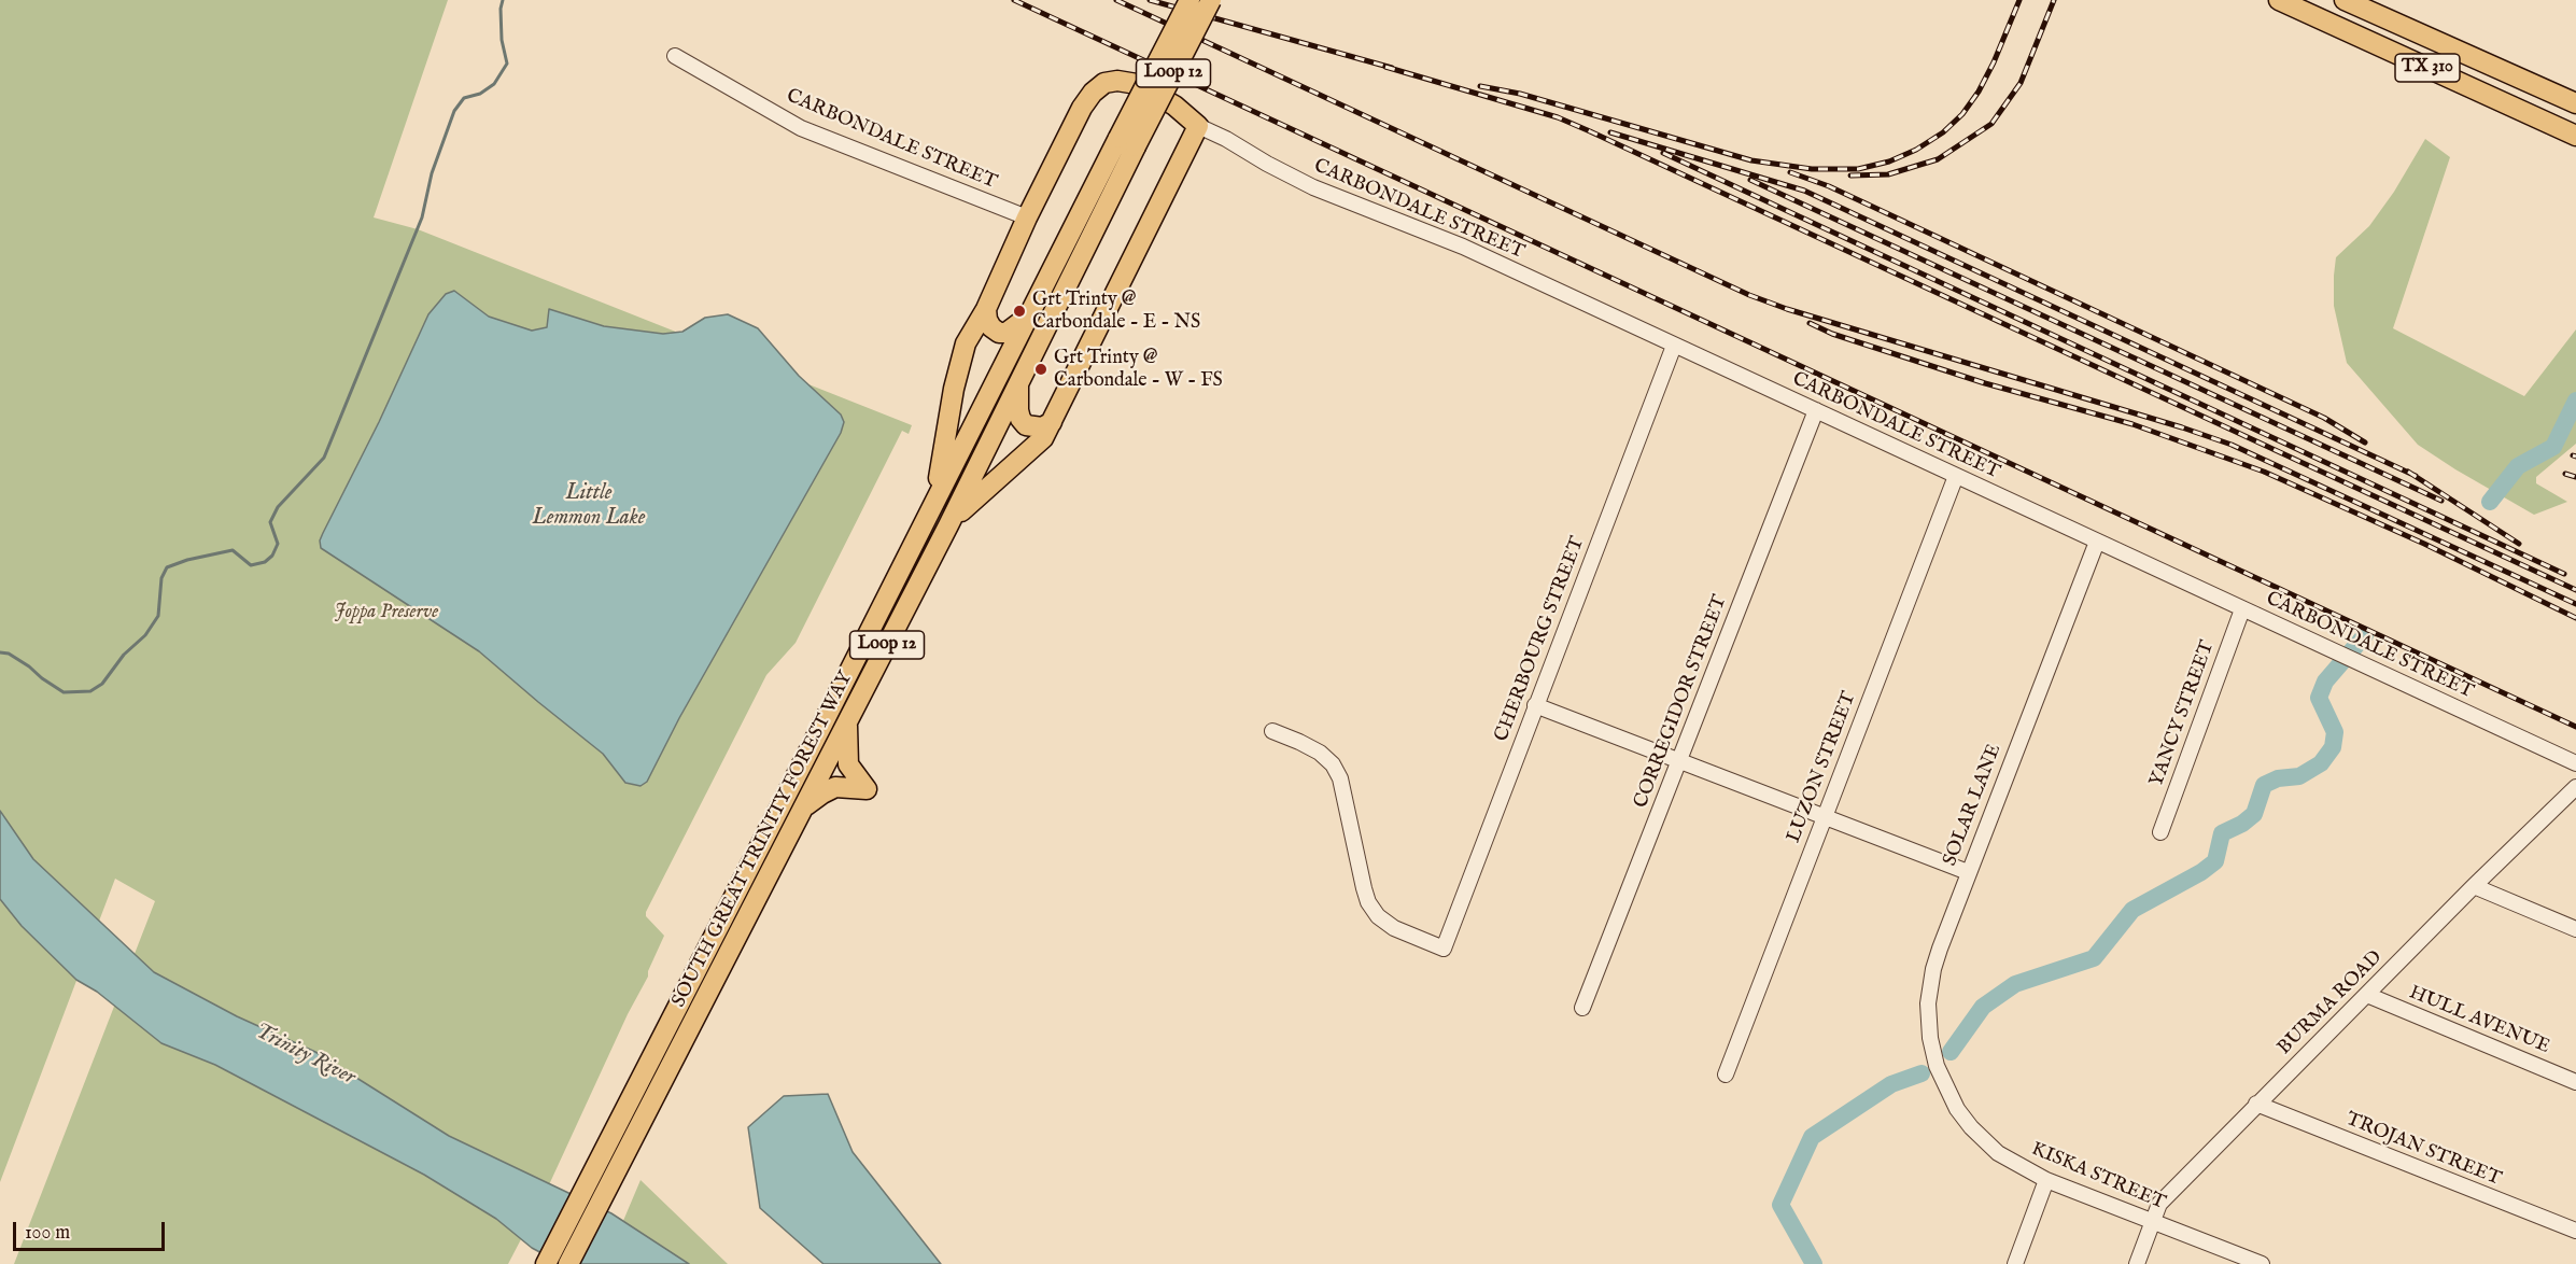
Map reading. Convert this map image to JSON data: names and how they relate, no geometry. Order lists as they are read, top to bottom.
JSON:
{
  "streets": {
    "main road": ["TX 310", "Loop 12", "SOUTH GREAT TRINITY FOREST WAY"],
    "street": [
      "CARBONDALE STREET",
      "CHERBOURG STREET",
      "CORREGIDOR STREET",
      "YANCY STREET",
      "LUZON STREET",
      "SOLAR LANE",
      "BURMA ROAD",
      "HULL AVENUE",
      "TROJAN STREET",
      "KISKA STREET"
    ]
  },
  "crossings": [
    ["CARBONDALE STREET", "CHERBOURG STREET"],
    ["CARBONDALE STREET", "CORREGIDOR STREET"],
    ["CARBONDALE STREET", "YANCY STREET"],
    ["CARBONDALE STREET", "LUZON STREET"],
    ["CARBONDALE STREET", "SOLAR LANE"],
    ["SOLAR LANE", "KISKA STREET"],
    ["BURMA ROAD", "HULL AVENUE"],
    ["BURMA ROAD", "TROJAN STREET"],
    ["BURMA ROAD", "KISKA STREET"]
  ],
  "water": ["Little Lemmon Lake", "Trinity River"],
  "parks": ["Joppa Preserve"],
  "places": ["Grt Trinty @ Carbondale - E - NS", "Grt Trinty @ Carbondale - W - FS"],
  "scale_bar": "100 m"
}
